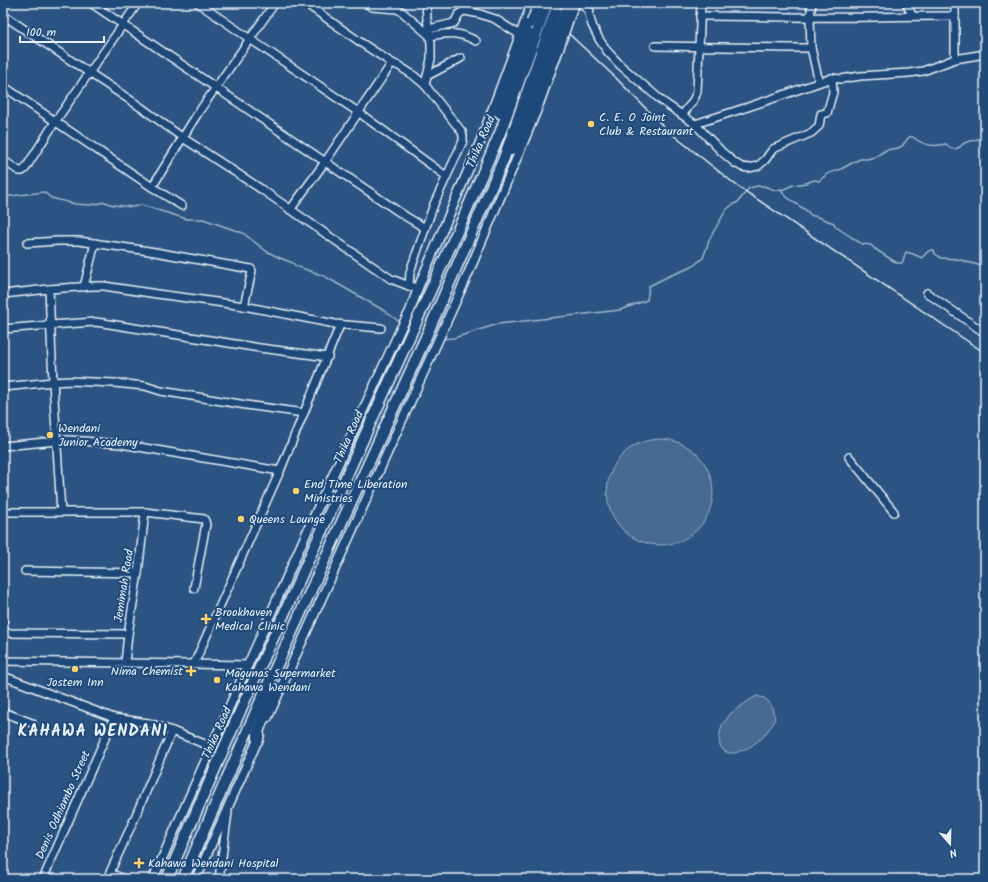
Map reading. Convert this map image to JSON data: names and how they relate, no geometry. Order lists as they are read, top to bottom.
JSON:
{
  "streets": {
    "highway": ["Thika Road"],
    "street": ["Jemimah Road", "Denis Odhiambo Street"]
  },
  "districts": ["KAHAWA WENDANI"],
  "places": {
    "other": [
      "C. E. O Joint Club & Restaurant",
      "Wendani Junior Academy",
      "End Time Liberation Ministries",
      "Queens Lounge",
      "Jostem Inn",
      "Magunas Supermarket Kahawa Wendani"
    ],
    "health": ["Brookhaven Medical Clinic", "Nima Chemist", "Kahawa Wendani Hospital"]
  },
  "scale_bar": "100 m",
  "north": "bottom"
}
